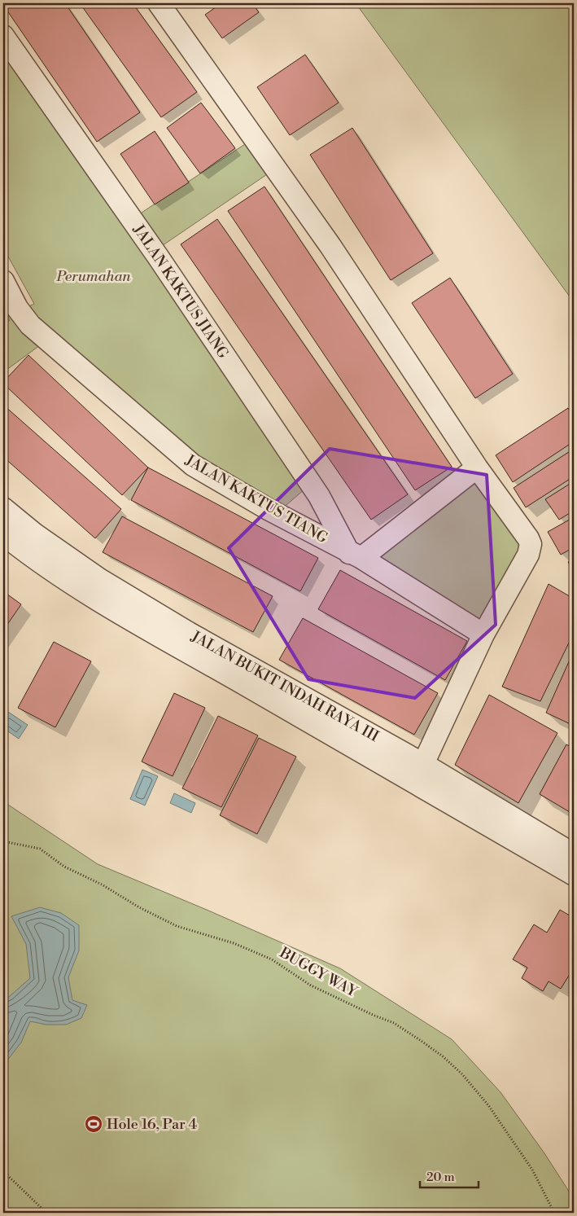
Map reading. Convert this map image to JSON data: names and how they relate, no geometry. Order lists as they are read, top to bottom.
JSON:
{
  "streets": {
    "street": ["JALAN KAKTUS JIANG", "JALAN KAKTUS TIANG", "JALAN BUKIT INDAH RAYA III"],
    "path": ["BUGGY WAY"]
  },
  "crossings": [
    ["JALAN KAKTUS JIANG", "JALAN KAKTUS TIANG"]
  ],
  "parks": ["Perumahan"],
  "places": {
    "sports": ["Hole 16, Par 4"]
  },
  "scale_bar": "20 m"
}
